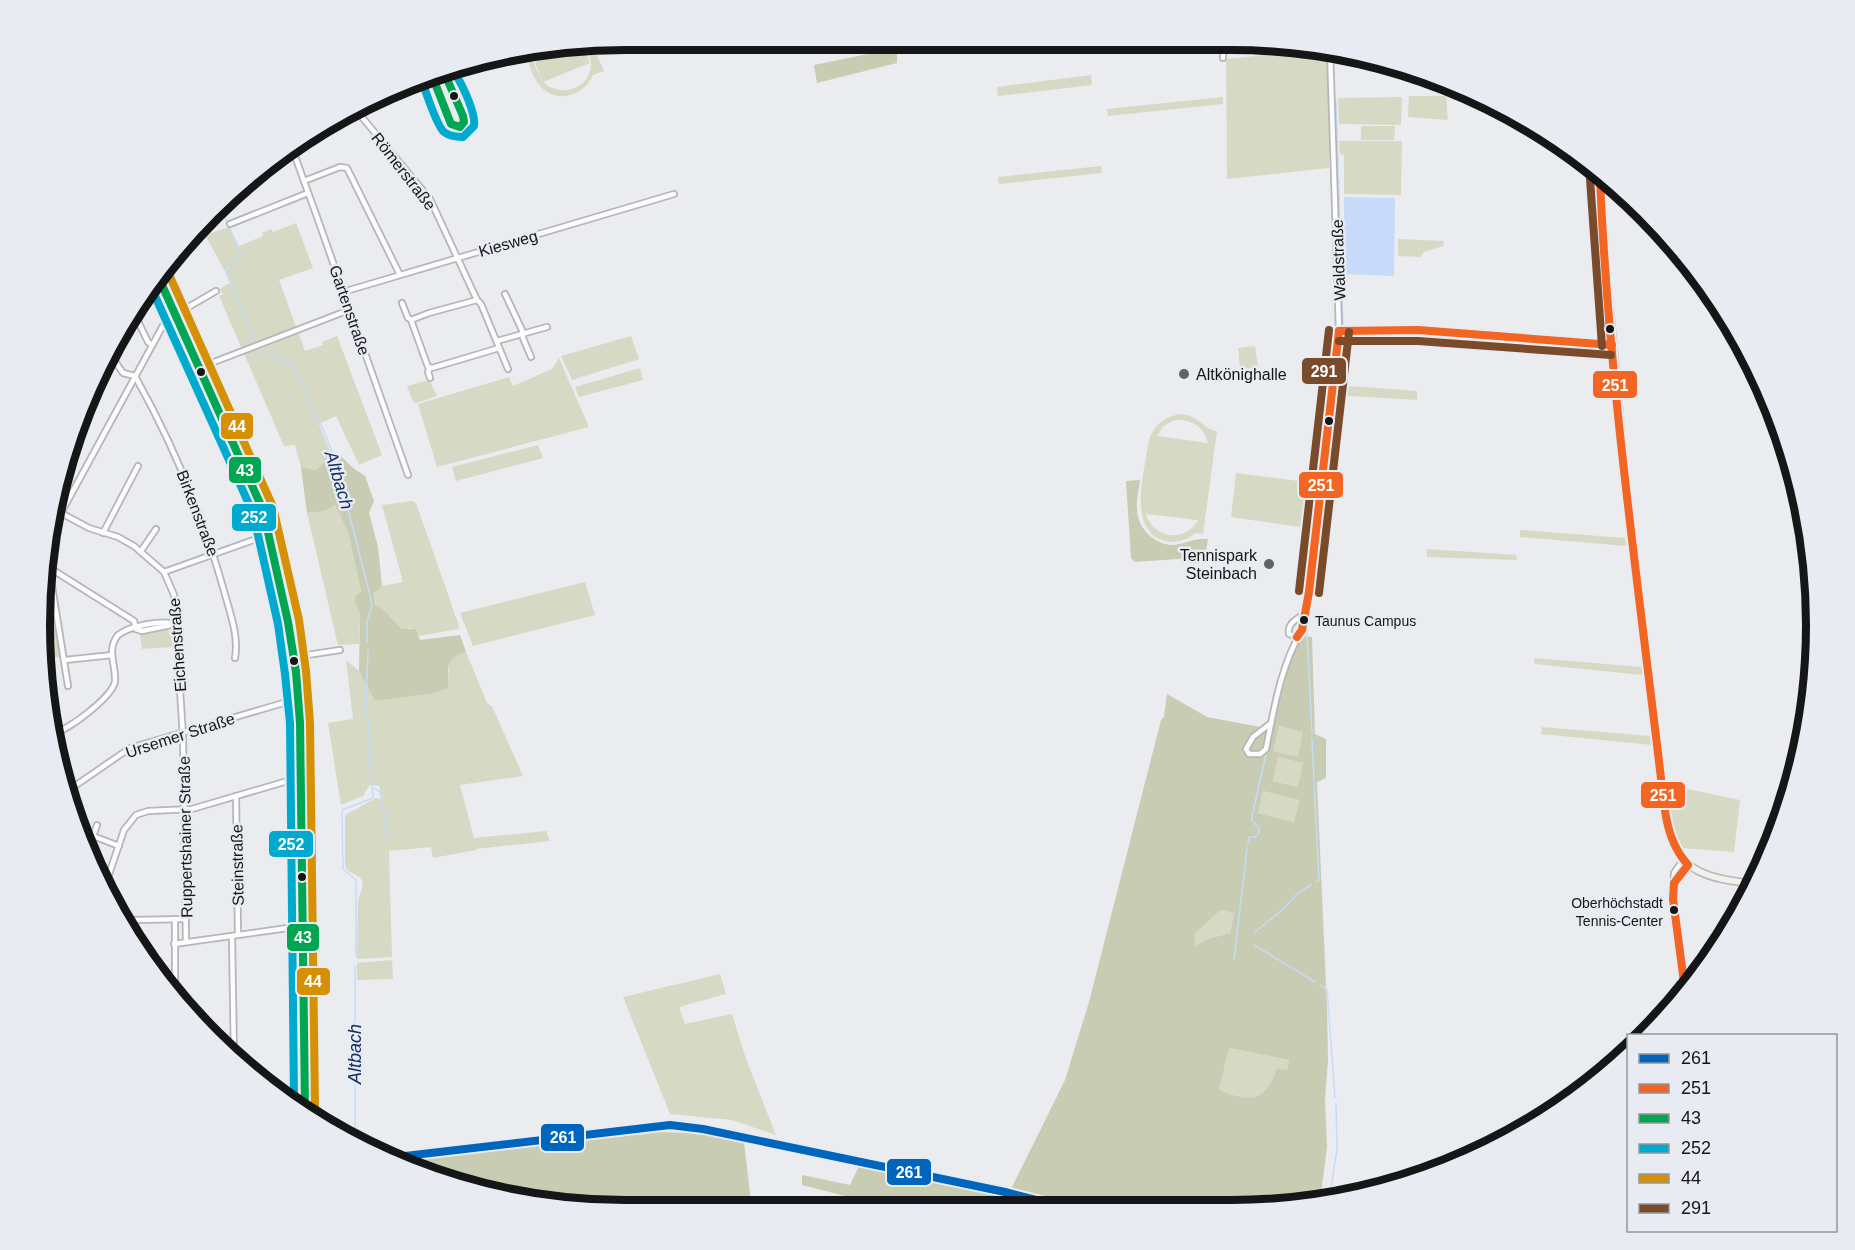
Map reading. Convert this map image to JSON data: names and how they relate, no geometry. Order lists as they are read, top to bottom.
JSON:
{
  "streets": {
    "street": [
      "Römerstraße",
      "Kiesweg",
      "Waldstraße",
      "Gartenstraße",
      "Birkenstraße",
      "Eichenstraße",
      "Ursemer Straße",
      "Ruppertshainer Straße",
      "Steinstraße"
    ]
  },
  "crossings": [
    ["Römerstraße", "Kiesweg"],
    ["Kiesweg", "Gartenstraße"],
    ["Eichenstraße", "Ursemer Straße"],
    ["Eichenstraße", "Ruppertshainer Straße"],
    ["Ursemer Straße", "Ruppertshainer Straße"]
  ],
  "water": ["Altbach"],
  "places": [
    "Altkönighalle",
    "Tennispark Steinbach",
    "Taunus Campus",
    "Oberhöchstadt Tennis-Center"
  ],
  "lines": [
    "transit line 252",
    "transit line 43",
    "transit line 291",
    "transit line 251",
    "transit line 44",
    "transit line 261"
  ],
  "legend": [
    "261",
    "251",
    "43",
    "252",
    "44",
    "291"
  ]
}
